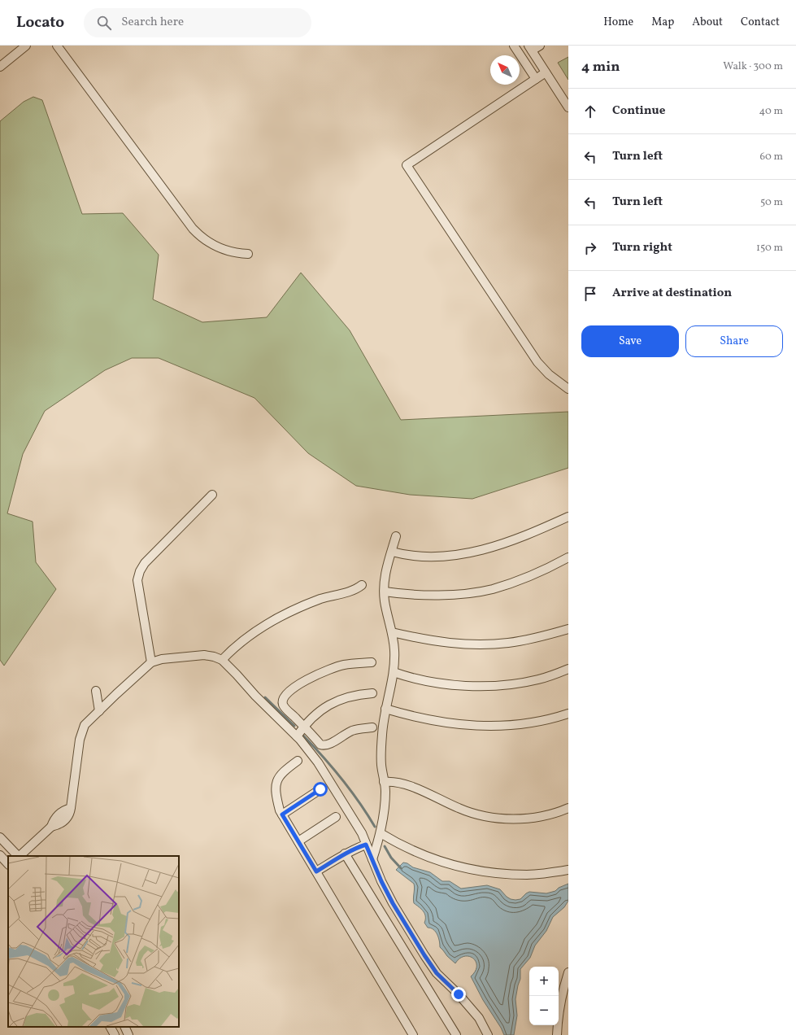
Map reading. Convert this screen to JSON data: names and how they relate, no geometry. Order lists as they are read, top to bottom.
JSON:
{
  "north": "top left",
  "page": {
    "header": "Locato",
    "search": "Search here",
    "nav": [
      "Home",
      "Map",
      "About",
      "Contact"
    ],
    "heading": ["4 min", "Walk · 300 m"],
    "list": [
      ["Continue", "40 m"],
      ["Turn left", "60 m"],
      ["Turn left", "50 m"],
      ["Turn right", "150 m"],
      "Arrive at destination"
    ],
    "buttons": ["Save", "Share"],
    "map_buttons": ["+", "−"]
  }
}
